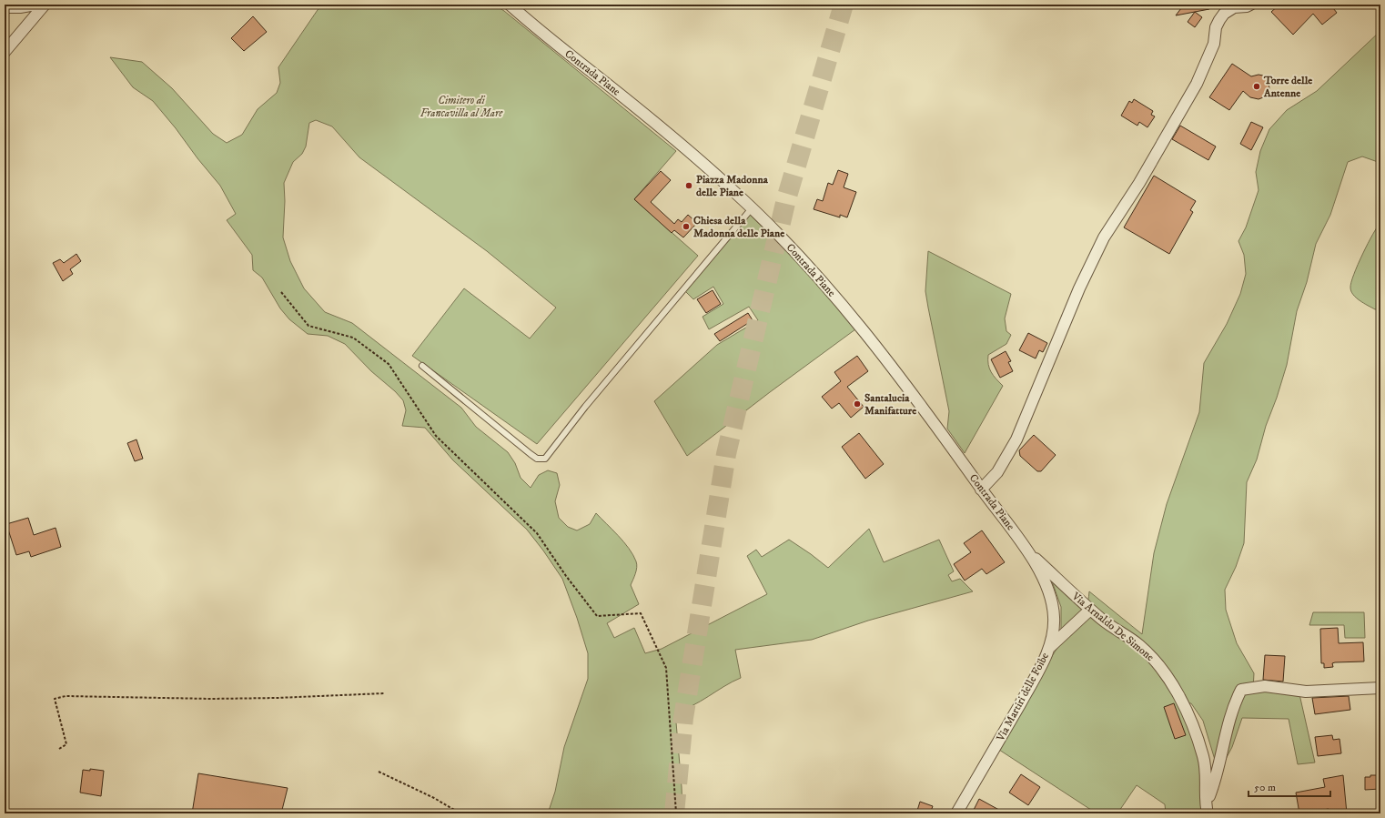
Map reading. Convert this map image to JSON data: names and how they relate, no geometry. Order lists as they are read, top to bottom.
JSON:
{
  "streets": {
    "street": ["Contrada Piane", "Via Arnaldo De Simone", "Via Martiri delle Foibe"]
  },
  "crossings": [
    ["Contrada Piane", "Via Arnaldo De Simone"],
    ["Contrada Piane", "Via Martiri delle Foibe"],
    ["Via Arnaldo De Simone", "Via Martiri delle Foibe"]
  ],
  "parks": ["Cimitero di Francavilla al Mare"],
  "places": [
    "Torre delle Antenne",
    "Piazza Madonna delle Piane",
    "Chiesa della Madonna delle Piane",
    "Santalucia Manifatture"
  ],
  "scale_bar": "50 m"
}
